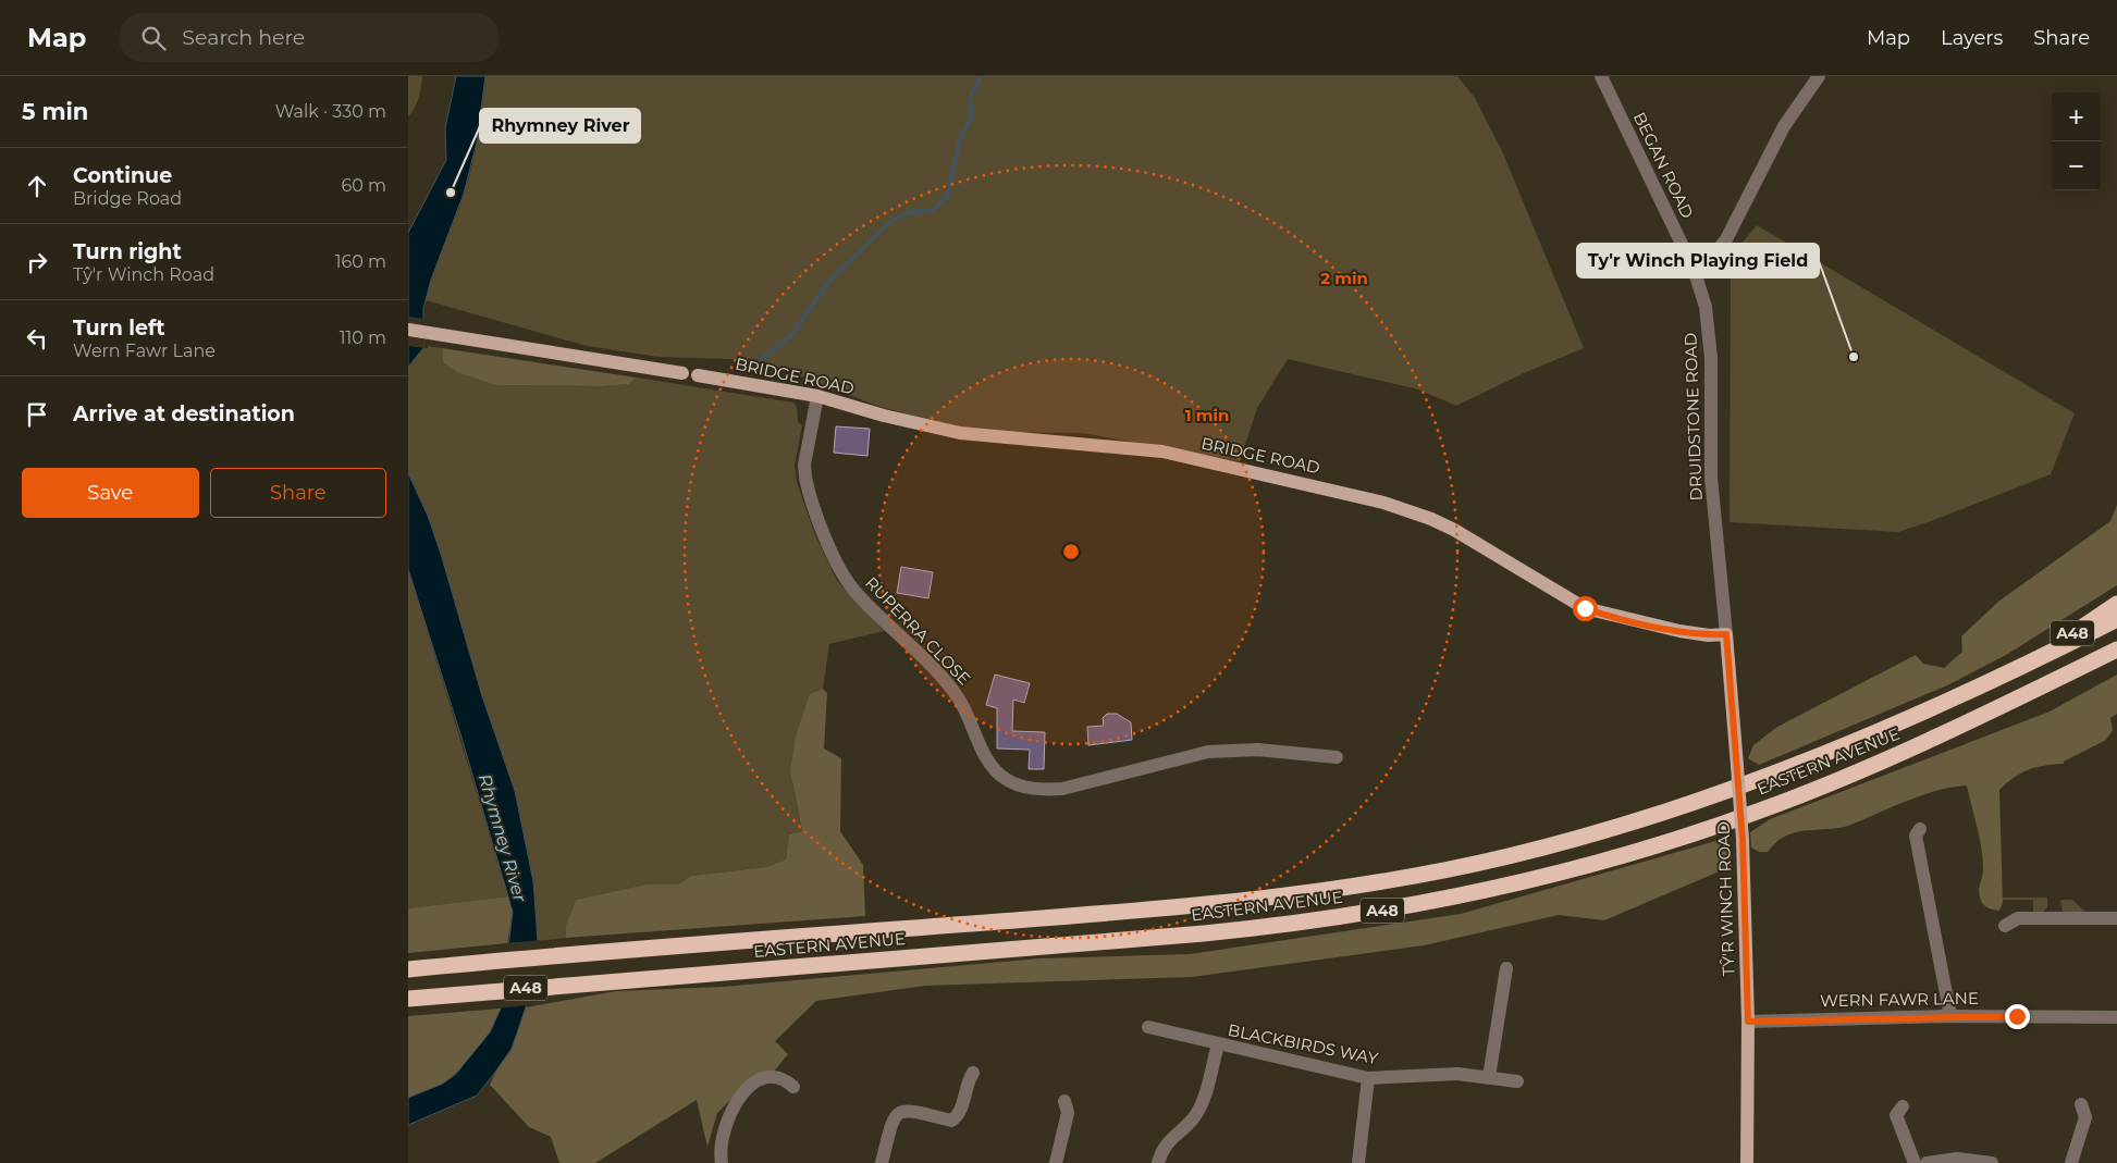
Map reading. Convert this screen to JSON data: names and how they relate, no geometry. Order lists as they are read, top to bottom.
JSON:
{
  "streets": {
    "highway": ["A48", "EASTERN AVENUE"],
    "main road": ["BRIDGE ROAD", "TŶ'R WINCH ROAD"],
    "street": [
      "BEGAN ROAD",
      "DRUIDSTONE ROAD",
      "RUPERRA CLOSE",
      "WERN FAWR LANE",
      "BLACKBIRDS WAY"
    ]
  },
  "crossings": [
    ["BEGAN ROAD", "DRUIDSTONE ROAD"],
    ["BRIDGE ROAD", "DRUIDSTONE ROAD"],
    ["BRIDGE ROAD", "RUPERRA CLOSE"],
    ["BRIDGE ROAD", "TŶ'R WINCH ROAD"],
    ["DRUIDSTONE ROAD", "TŶ'R WINCH ROAD"],
    ["A48", "EASTERN AVENUE"],
    ["TŶ'R WINCH ROAD", "WERN FAWR LANE"]
  ],
  "water": ["Rhymney River"],
  "places": ["Rhymney River", "Ty'r Winch Playing Field"],
  "page": {
    "header": "Map",
    "search": "Search here",
    "nav": ["Map", "Layers", "Share"],
    "heading": ["5 min", "Walk · 330 m"],
    "map_buttons": ["+", "−"],
    "list": [
      ["Continue", "Bridge Road", "60 m"],
      ["Turn right", "Tŷ'r Winch Road", "160 m"],
      ["Turn left", "Wern Fawr Lane", "110 m"],
      "Arrive at destination"
    ],
    "buttons": ["Save", "Share"]
  },
  "rings": ["2 min", "1 min"]
}
